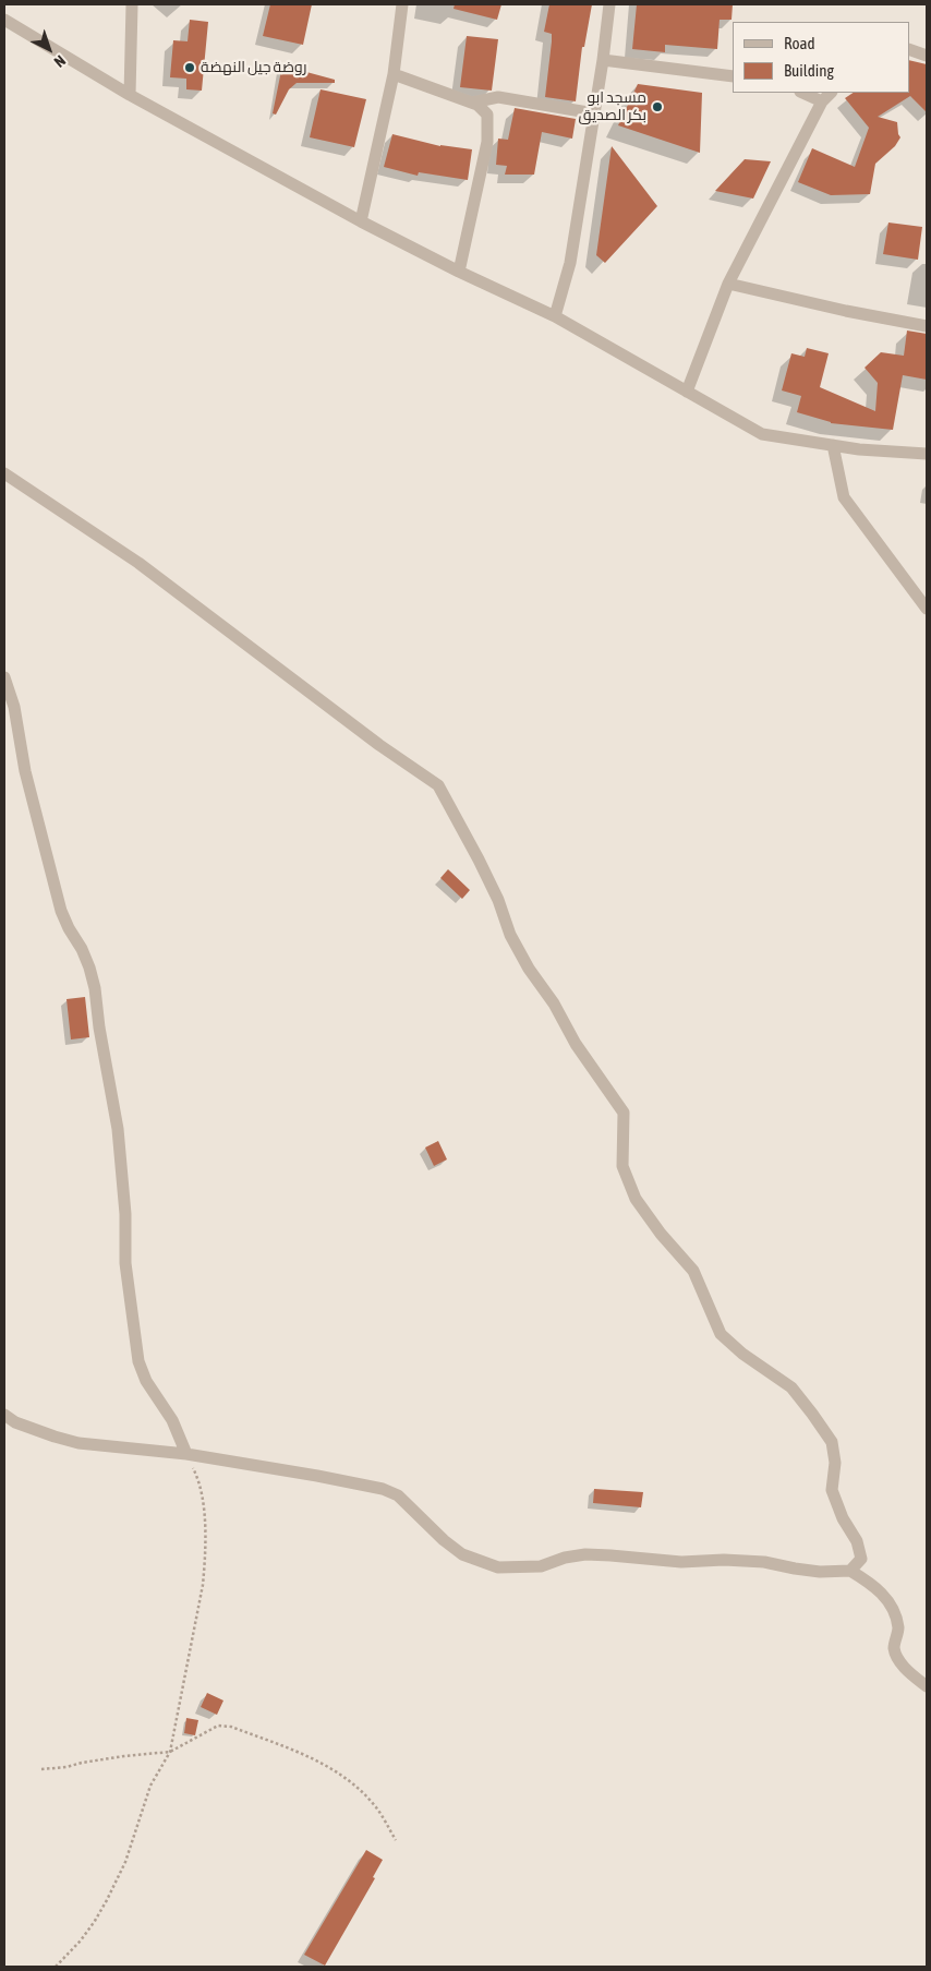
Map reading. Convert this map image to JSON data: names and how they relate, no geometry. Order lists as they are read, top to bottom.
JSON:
{
  "places": ["روضة جيل النهضة", "مسجد ابو بكر الصديق"],
  "legend": ["Road", "Building"],
  "north": "bottom right"
}
